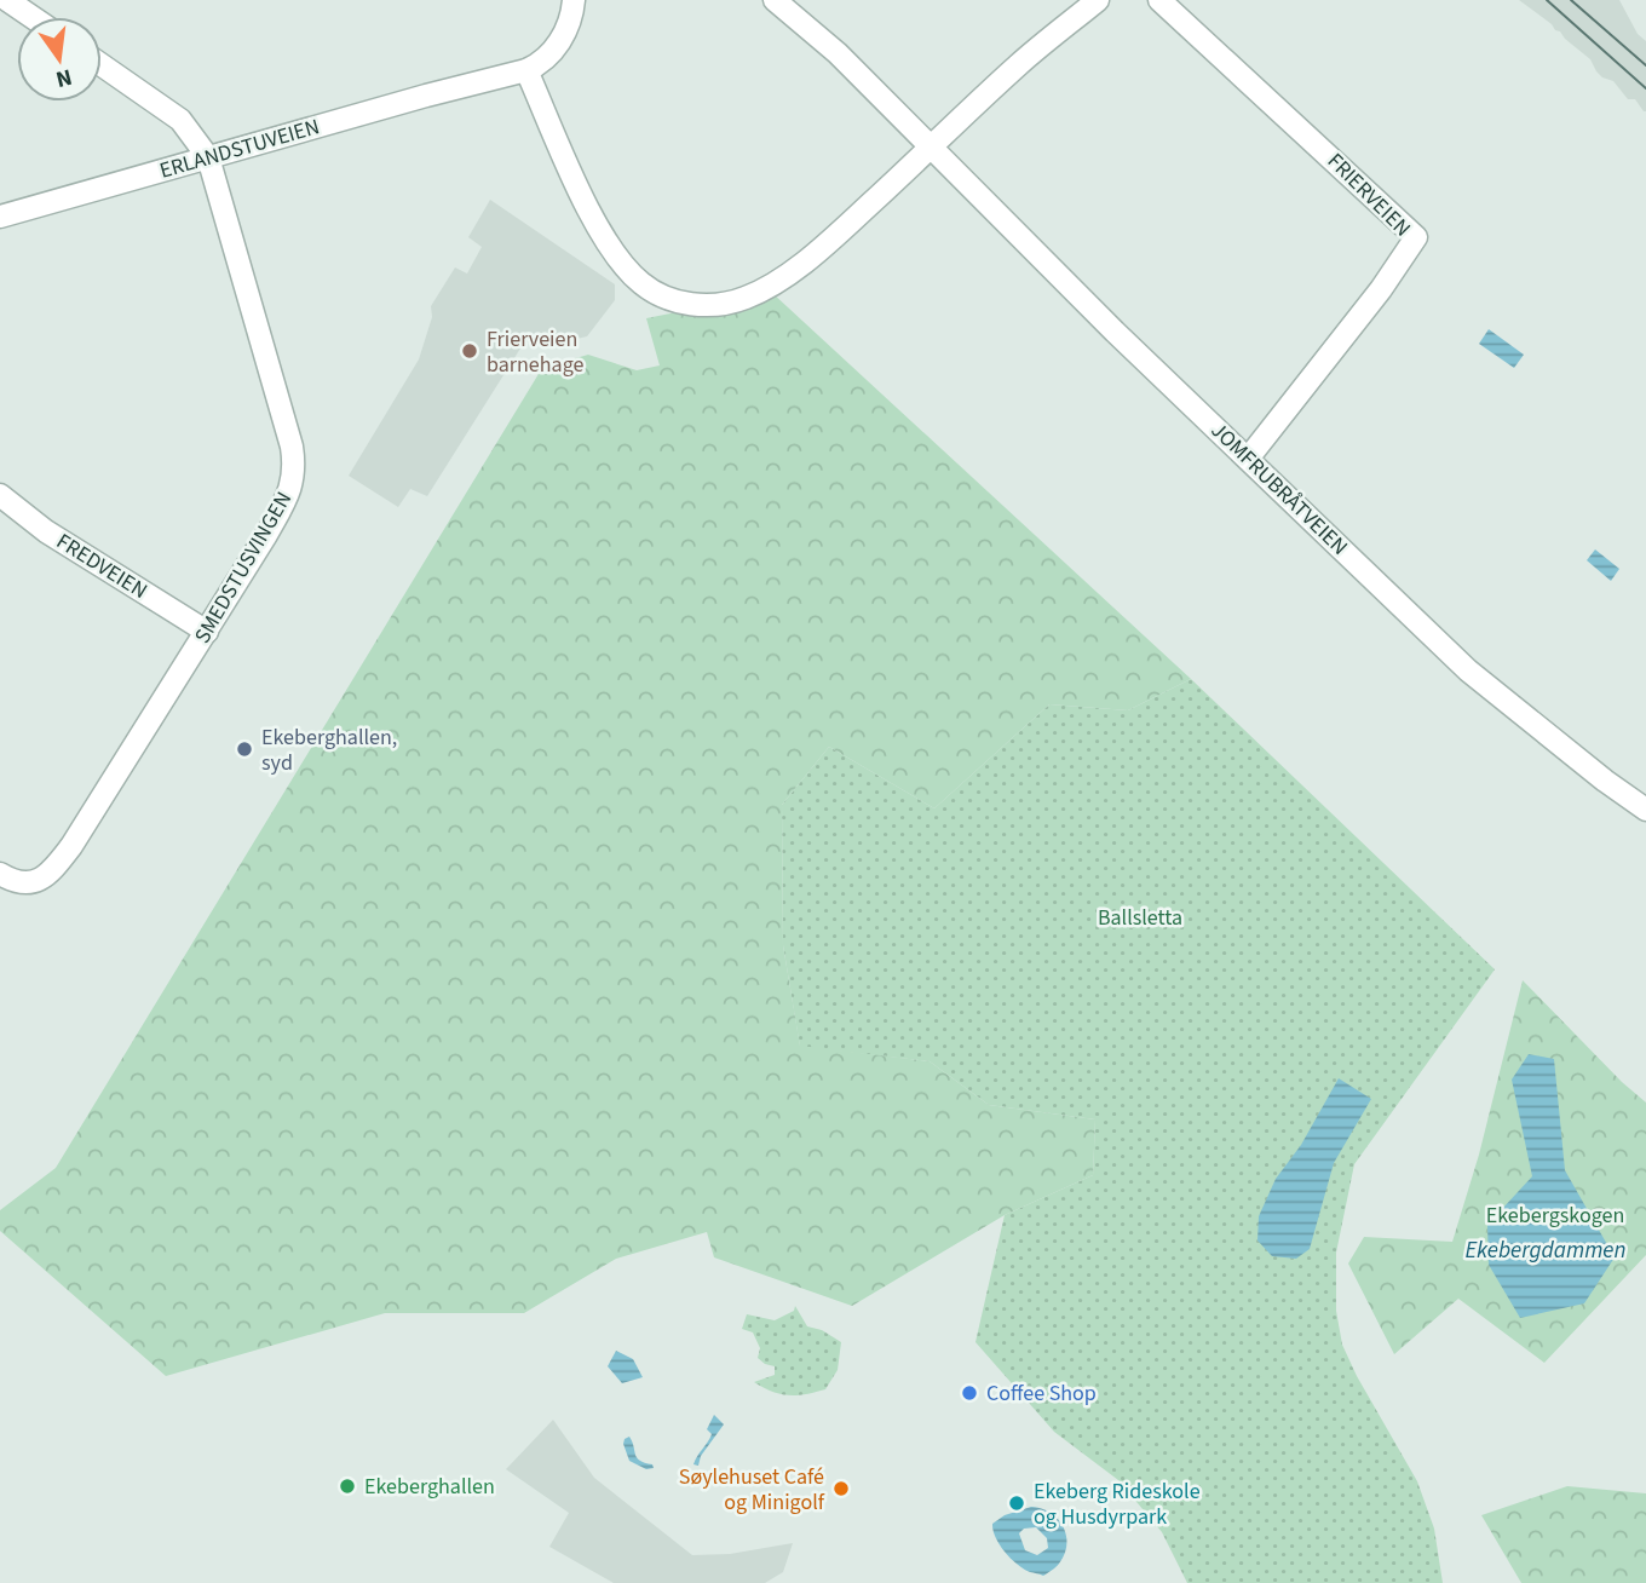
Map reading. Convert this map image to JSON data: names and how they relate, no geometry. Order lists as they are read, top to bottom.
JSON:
{
  "streets": {
    "street": [
      "ERLANDSTUVEIEN",
      "FRIERVEIEN",
      "JOMFRUBRÅTVEIEN",
      "FREDVEIEN",
      "SMEDSTUSVINGEN"
    ]
  },
  "crossings": [
    ["ERLANDSTUVEIEN", "SMEDSTUSVINGEN"],
    ["FRIERVEIEN", "JOMFRUBRÅTVEIEN"],
    ["FREDVEIEN", "SMEDSTUSVINGEN"]
  ],
  "water": ["Ekebergdammen"],
  "parks": ["Ballsletta", "Ekebergskogen"],
  "places": [
    "Frierveien barnehage",
    "Ekeberghallen, syd",
    "Coffee Shop",
    "Ekeberghallen",
    "Søylehuset Café og Minigolf",
    "Ekeberg Rideskole og Husdyrpark"
  ],
  "north": "bottom"
}
